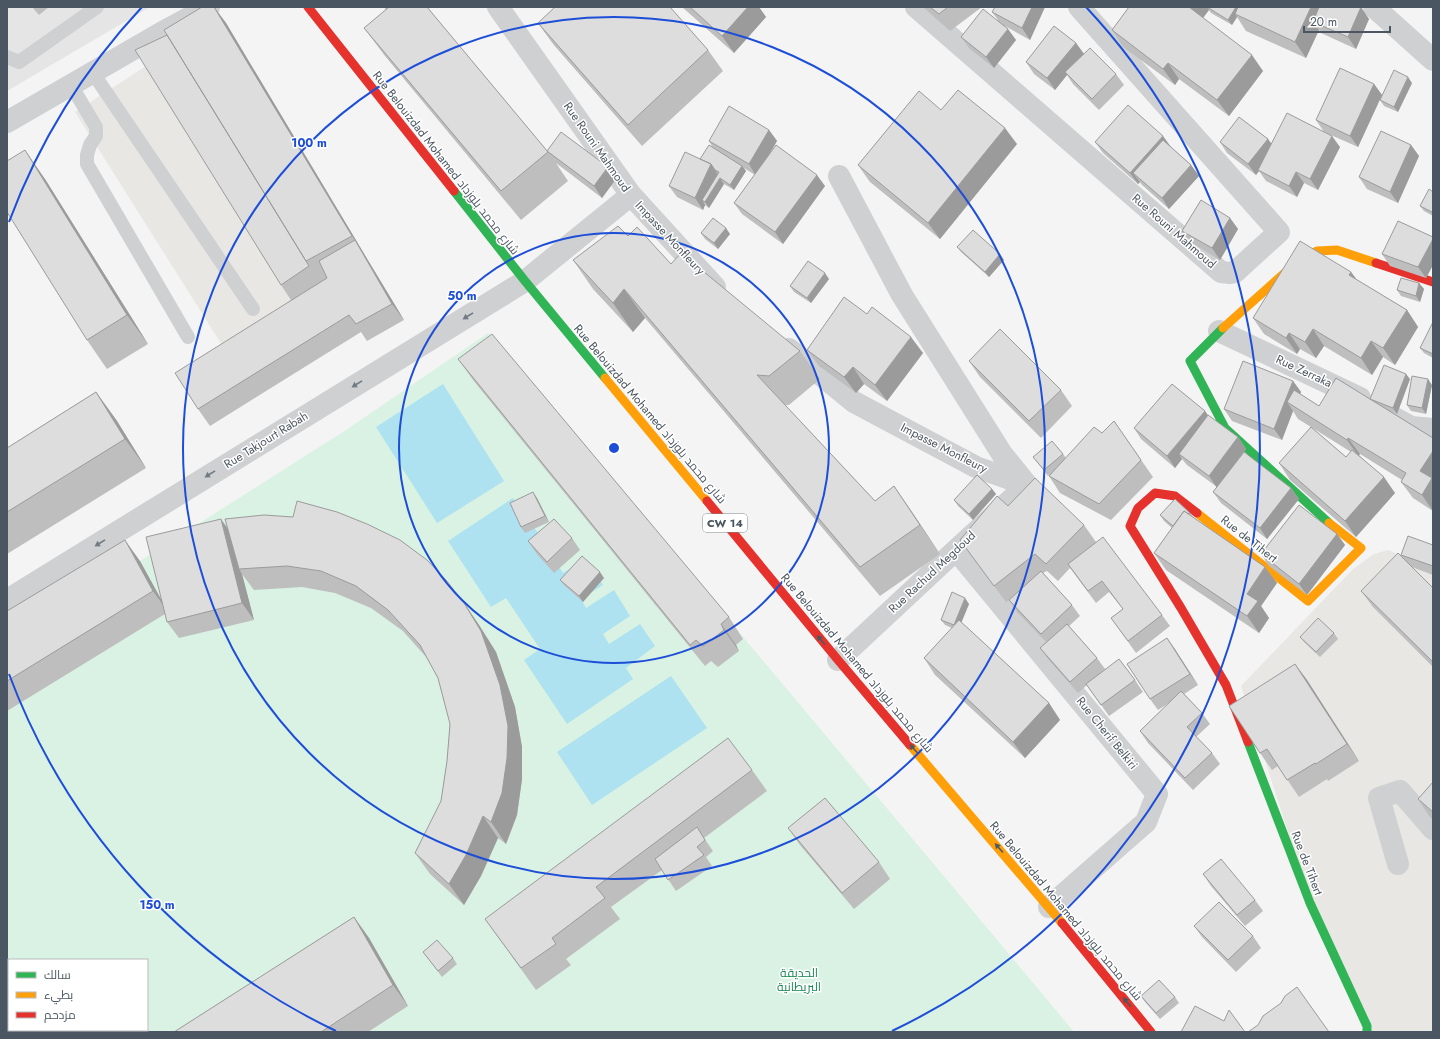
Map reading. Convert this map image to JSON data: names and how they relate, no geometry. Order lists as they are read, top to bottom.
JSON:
{
  "streets": {
    "street": [
      "Rue Rouni Mahmoud",
      "Rue Belouizdad Mohamed شارع محمد بلوزداد",
      "Impasse Monfleury",
      "Rue Zerraka",
      "Rue Takjourt Rabah",
      "CW 14",
      "Rue de Tihert",
      "Rue Rachud Megdoud",
      "Rue Cherif Belkiri"
    ]
  },
  "crossings": [
    ["Rue Rouni Mahmoud", "Rue Belouizdad Mohamed شارع محمد بلوزداد"],
    ["Rue Rouni Mahmoud", "Impasse Monfleury"],
    ["Rue Rouni Mahmoud", "Rue Takjourt Rabah"],
    ["Rue Belouizdad Mohamed شارع محمد بلوزداد", "Rue Takjourt Rabah"],
    ["Rue Belouizdad Mohamed شارع محمد بلوزداد", "Rue Rachud Megdoud"],
    ["Rue Belouizdad Mohamed شارع محمد بلوزداد", "Rue Cherif Belkiri"],
    ["Impasse Monfleury", "Rue Rachud Megdoud"],
    ["Rue Zerraka", "Rue de Tihert"],
    ["Rue Rachud Megdoud", "Rue Cherif Belkiri"]
  ],
  "one_way": ["Rue Belouizdad Mohamed شارع محمد بلوزداد", "Rue Takjourt Rabah"],
  "parks": ["الحديقة البريطانية"],
  "legend": ["سالك", "بطيء", "مزدحم"],
  "scale_bar": "20 m",
  "rings": ["100 m", "50 m", "150 m"]
}
